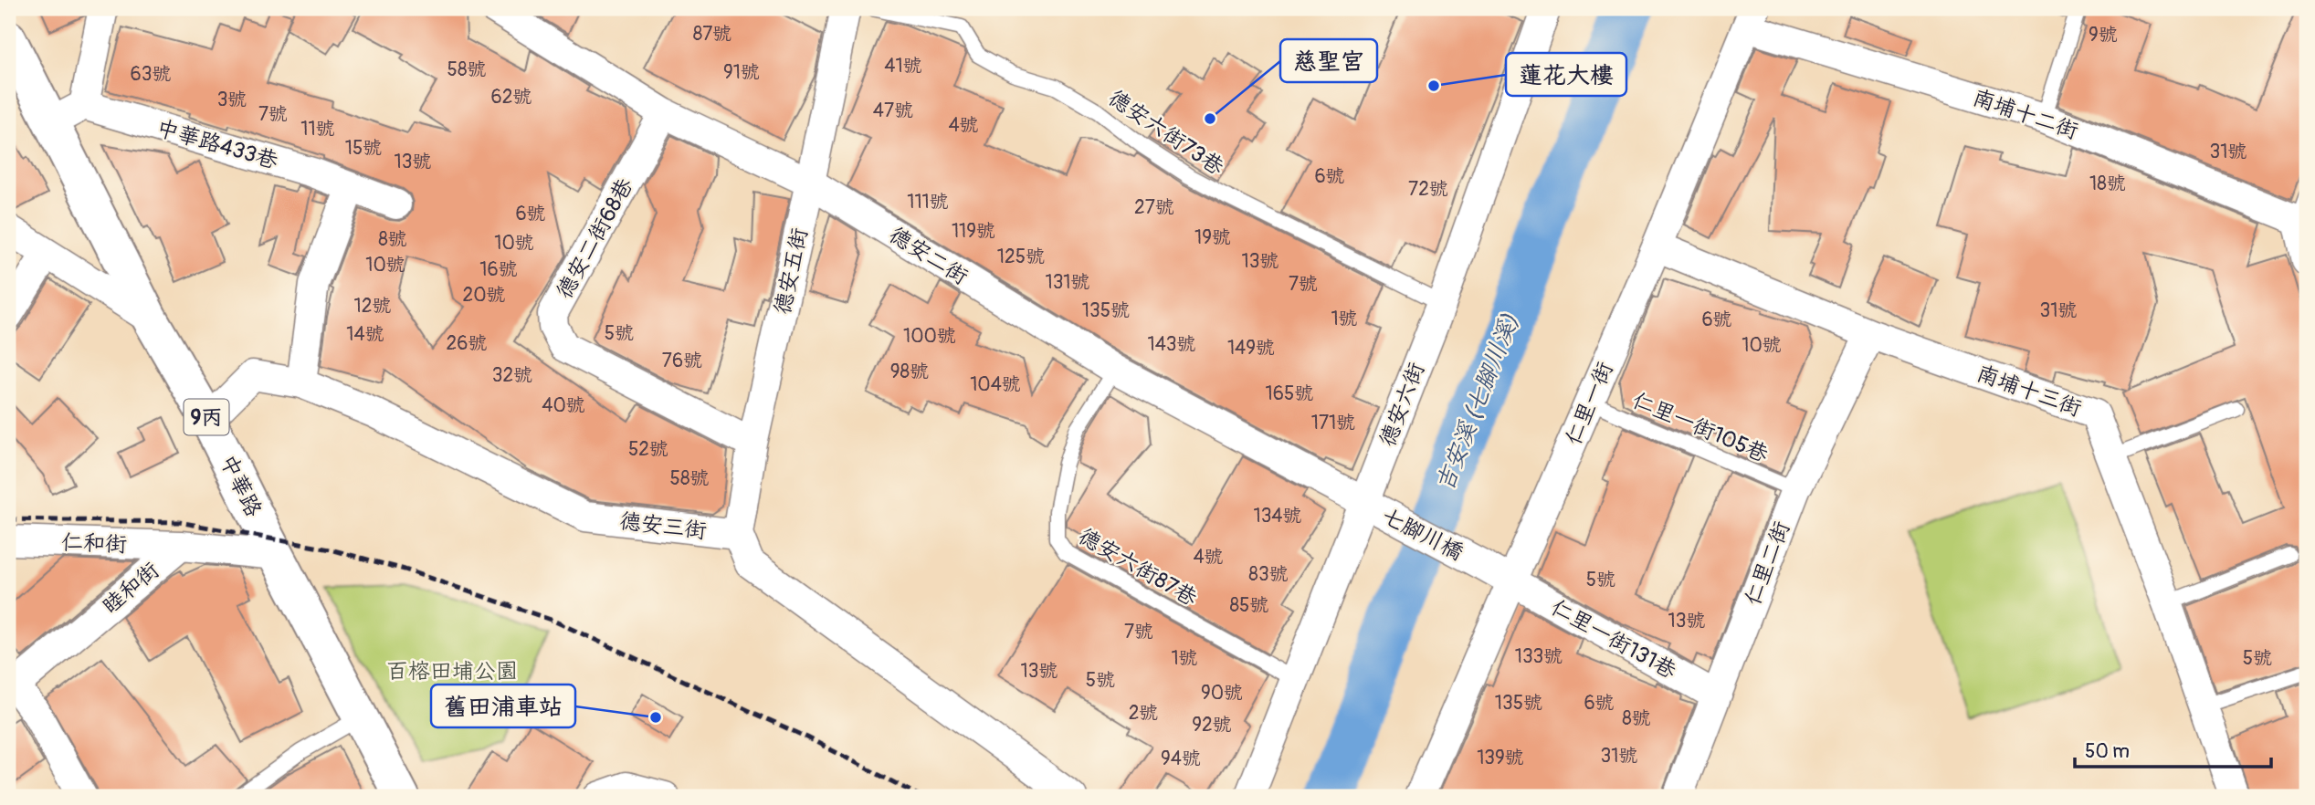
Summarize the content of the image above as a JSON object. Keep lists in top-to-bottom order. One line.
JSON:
{"streets":{"main road":["9丙","中華路"],"street":["南埔十二街","中華路433巷","德安二街68巷","德安二街","德安五街","南埔十三街","仁里一街","德安六街","德安三街","七腳川橋","仁和街","仁里二街","睦和街","仁里一街131巷"],"lane":["德安六街73巷","仁里一街105巷","德安六街87巷"]},"crossings":[["南埔十二街","仁里一街"],["德安六街73巷","德安六街"],["德安二街68巷","德安二街"],["德安二街68巷","德安五街"],["德安二街","德安五街"],["德安二街","德安六街"],["德安二街","七腳川橋"],["德安二街","德安六街87巷"],["德安五街","德安三街"],["南埔十三街","仁里一街"],["南埔十三街","仁里二街"],["仁里一街","仁里一街105巷"],["仁里一街","七腳川橋"],["仁里一街","仁里一街131巷"],["德安六街","七腳川橋"],["德安六街","德安六街87巷"],["仁里一街105巷","仁里二街"],["中華路","德安三街"],["中華路","睦和街"],["七腳川橋","仁里一街131巷"],["仁和街","睦和街"],["仁里二街","仁里一街131巷"]],"water":["吉安溪 (七腳川溪)"],"parks":["百榕田埔公園"],"places":["蓮花大樓","慈聖宮","舊田浦車站"],"house_numbers":["87號","9號","41號","58號","91號","63號","62號","3號","47號","7號","4號","11號","15號","31號","13號","6號","18號","72號","111號","27號","6號","119號","19號","8號","10號","125號","13號","10號","16號","131號","7號","20號","12號","135號","31號","1號","6號","5號","14號","100號","26號","143號","10號","149號","76號","98號","32號","104號","165號","40號","171號","52號","58號","134號","4號","83號","5號","85號","13號","7號","133號","1號","5號","13號","5號","90號","135號","6號","2號","8號","92號","31號","139號","94號"],"scale_bar":"50 m"}
